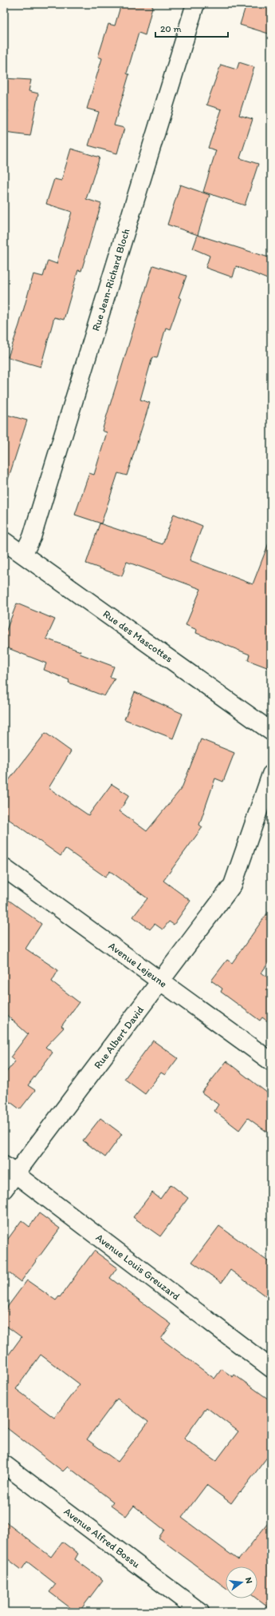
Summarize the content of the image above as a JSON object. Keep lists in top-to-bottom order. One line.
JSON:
{"streets":{"street":["Rue Jean-Richard Bloch","Rue des Mascottes","Avenue Lejeune","Rue Albert David","Avenue Louis Greuzard","Avenue Alfred Bossu"]},"crossings":[["Rue Jean-Richard Bloch","Rue des Mascottes"],["Avenue Lejeune","Rue Albert David"],["Rue Albert David","Avenue Louis Greuzard"]],"scale_bar":"20 m","north":"right"}
